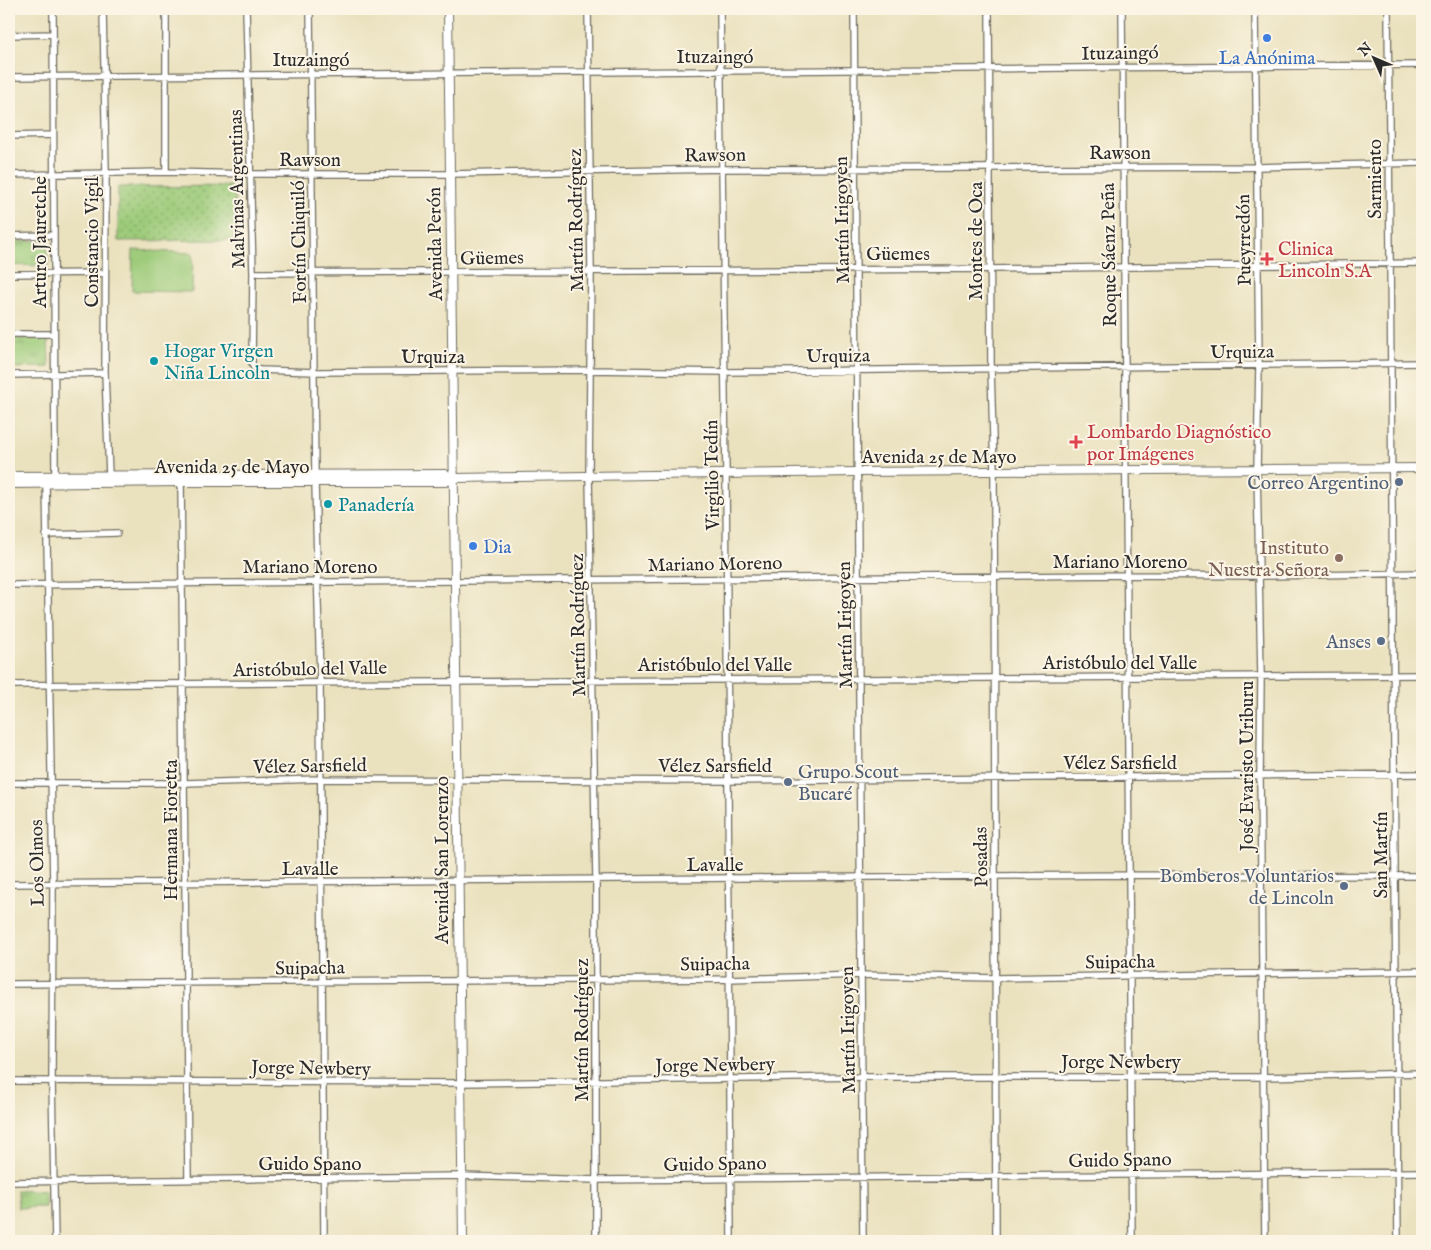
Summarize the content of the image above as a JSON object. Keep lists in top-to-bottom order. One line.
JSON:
{"streets":{"main road":["Avenida Perón","Avenida 25 de Mayo","Avenida San Lorenzo"],"street":["Ituzaingó","Rawson","Sarmiento","Malvinas Argentinas","Martín Rodríguez","Martín Irigoyen","Pueyrredón","Montes de Oca","Arturo Jauretche","Constancio Vigil","Fortín Chiquiló","Güemes","Roque Sáenz Peña","Urquiza","Virgilio Tedín","Mariano Moreno","Aristóbulo del Valle","Vélez Sarsfield","José Evaristo Uriburu","Hermana Fioretta","San Martín","Posadas","Los Olmos","Lavalle","Suipacha","Jorge Newbery","Guido Spano"]},"crossings":[["Ituzaingó","Sarmiento"],["Ituzaingó","Malvinas Argentinas"],["Ituzaingó","Martín Rodríguez"],["Ituzaingó","Martín Irigoyen"],["Ituzaingó","Pueyrredón"],["Ituzaingó","Montes de Oca"],["Ituzaingó","Arturo Jauretche"],["Ituzaingó","Constancio Vigil"],["Ituzaingó","Fortín Chiquiló"],["Ituzaingó","Avenida Perón"],["Ituzaingó","Roque Sáenz Peña"],["Ituzaingó","Virgilio Tedín"],["Rawson","Sarmiento"],["Rawson","Malvinas Argentinas"],["Rawson","Martín Rodríguez"],["Rawson","Martín Irigoyen"],["Rawson","Pueyrredón"],["Rawson","Montes de Oca"],["Rawson","Arturo Jauretche"],["Rawson","Constancio Vigil"],["Rawson","Fortín Chiquiló"],["Rawson","Avenida Perón"],["Rawson","Roque Sáenz Peña"],["Rawson","Virgilio Tedín"],["Sarmiento","Güemes"],["Sarmiento","Urquiza"],["Sarmiento","Avenida 25 de Mayo"],["Sarmiento","San Martín"],["Malvinas Argentinas","Güemes"],["Malvinas Argentinas","Urquiza"],["Martín Rodríguez","Güemes"],["Martín Rodríguez","Urquiza"],["Martín Rodríguez","Avenida 25 de Mayo"],["Martín Rodríguez","Mariano Moreno"],["Martín Rodríguez","Aristóbulo del Valle"],["Martín Rodríguez","Vélez Sarsfield"],["Martín Rodríguez","Lavalle"],["Martín Rodríguez","Suipacha"],["Martín Rodríguez","Jorge Newbery"],["Martín Rodríguez","Guido Spano"],["Martín Irigoyen","Güemes"],["Martín Irigoyen","Urquiza"],["Martín Irigoyen","Avenida 25 de Mayo"],["Martín Irigoyen","Mariano Moreno"],["Martín Irigoyen","Aristóbulo del Valle"],["Martín Irigoyen","Vélez Sarsfield"],["Martín Irigoyen","Lavalle"],["Martín Irigoyen","Suipacha"],["Martín Irigoyen","Jorge Newbery"],["Martín Irigoyen","Guido Spano"],["Pueyrredón","Güemes"],["Pueyrredón","Urquiza"],["Pueyrredón","Avenida 25 de Mayo"],["Pueyrredón","José Evaristo Uriburu"],["Montes de Oca","Güemes"],["Montes de Oca","Urquiza"],["Montes de Oca","Avenida 25 de Mayo"],["Montes de Oca","Posadas"],["Arturo Jauretche","Avenida 25 de Mayo"],["Constancio Vigil","Avenida 25 de Mayo"],["Fortín Chiquiló","Güemes"],["Fortín Chiquiló","Urquiza"],["Fortín Chiquiló","Avenida 25 de Mayo"],["Fortín Chiquiló","Mariano Moreno"],["Fortín Chiquiló","Aristóbulo del Valle"],["Fortín Chiquiló","Vélez Sarsfield"],["Fortín Chiquiló","Lavalle"],["Fortín Chiquiló","Suipacha"],["Fortín Chiquiló","Jorge Newbery"],["Fortín Chiquiló","Guido Spano"],["Avenida Perón","Güemes"],["Avenida Perón","Urquiza"],["Avenida Perón","Avenida 25 de Mayo"],["Avenida Perón","Avenida San Lorenzo"],["Güemes","Roque Sáenz Peña"],["Güemes","Virgilio Tedín"],["Roque Sáenz Peña","Urquiza"],["Roque Sáenz Peña","Avenida 25 de Mayo"],["Roque Sáenz Peña","Mariano Moreno"],["Roque Sáenz Peña","Aristóbulo del Valle"],["Roque Sáenz Peña","Vélez Sarsfield"],["Roque Sáenz Peña","Lavalle"],["Roque Sáenz Peña","Suipacha"],["Roque Sáenz Peña","Jorge Newbery"],["Roque Sáenz Peña","Guido Spano"],["Urquiza","Virgilio Tedín"],["Avenida 25 de Mayo","Virgilio Tedín"],["Avenida 25 de Mayo","José Evaristo Uriburu"],["Avenida 25 de Mayo","Hermana Fioretta"],["Avenida 25 de Mayo","San Martín"],["Avenida 25 de Mayo","Posadas"],["Avenida 25 de Mayo","Avenida San Lorenzo"],["Avenida 25 de Mayo","Los Olmos"],["Virgilio Tedín","Mariano Moreno"],["Virgilio Tedín","Aristóbulo del Valle"],["Virgilio Tedín","Vélez Sarsfield"],["Virgilio Tedín","Lavalle"],["Virgilio Tedín","Suipacha"],["Virgilio Tedín","Jorge Newbery"],["Virgilio Tedín","Guido Spano"],["Mariano Moreno","José Evaristo Uriburu"],["Mariano Moreno","Hermana Fioretta"],["Mariano Moreno","San Martín"],["Mariano Moreno","Posadas"],["Mariano Moreno","Avenida San Lorenzo"],["Mariano Moreno","Los Olmos"],["Aristóbulo del Valle","José Evaristo Uriburu"],["Aristóbulo del Valle","Hermana Fioretta"],["Aristóbulo del Valle","San Martín"],["Aristóbulo del Valle","Posadas"],["Aristóbulo del Valle","Avenida San Lorenzo"],["Aristóbulo del Valle","Los Olmos"],["Vélez Sarsfield","José Evaristo Uriburu"],["Vélez Sarsfield","Hermana Fioretta"],["Vélez Sarsfield","San Martín"],["Vélez Sarsfield","Posadas"],["Vélez Sarsfield","Avenida San Lorenzo"],["Vélez Sarsfield","Los Olmos"],["José Evaristo Uriburu","Lavalle"],["José Evaristo Uriburu","Suipacha"],["José Evaristo Uriburu","Jorge Newbery"],["José Evaristo Uriburu","Guido Spano"],["Hermana Fioretta","Lavalle"],["Hermana Fioretta","Suipacha"],["Hermana Fioretta","Jorge Newbery"],["Hermana Fioretta","Guido Spano"],["San Martín","Lavalle"],["San Martín","Suipacha"],["San Martín","Jorge Newbery"],["San Martín","Guido Spano"],["Posadas","Lavalle"],["Posadas","Suipacha"],["Posadas","Jorge Newbery"],["Posadas","Guido Spano"],["Avenida San Lorenzo","Lavalle"],["Avenida San Lorenzo","Suipacha"],["Avenida San Lorenzo","Jorge Newbery"],["Avenida San Lorenzo","Guido Spano"],["Los Olmos","Lavalle"],["Los Olmos","Suipacha"],["Los Olmos","Jorge Newbery"],["Los Olmos","Guido Spano"]],"places":{"other":["La Anónima","Hogar Virgen Niña Lincoln","Correo Argentino","Panadería","Dia","Instituto Nuestra Señora","Anses","Grupo Scout Bucaré","Bomberos Voluntarios de Lincoln"],"health":["Clinica Lincoln S.A","Lombardo Diagnóstico por Imágenes"]},"north":"top left"}
